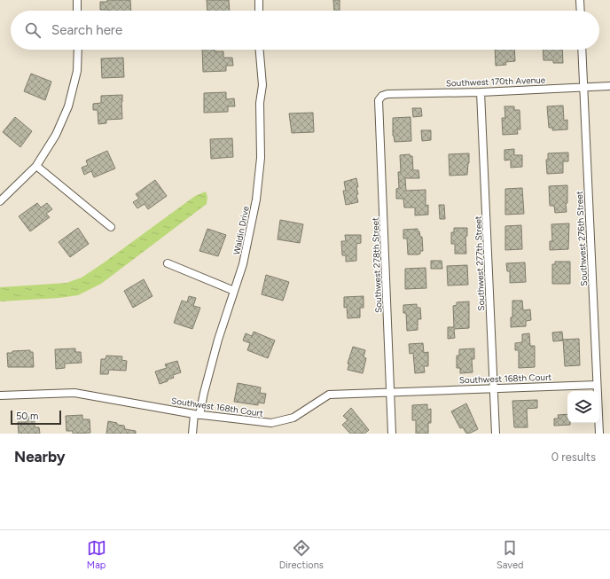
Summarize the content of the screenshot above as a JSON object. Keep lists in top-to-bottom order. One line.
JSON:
{"streets":{"street":["Southwest 170th Avenue","Waldin Drive","Southwest 276th Street","Southwest 277th Street","Southwest 278th Street","Southwest 168th Court"]},"crossings":[["Southwest 170th Avenue","Southwest 276th Street"],["Southwest 170th Avenue","Southwest 277th Street"],["Southwest 170th Avenue","Southwest 278th Street"],["Waldin Drive","Southwest 168th Court"],["Southwest 276th Street","Southwest 168th Court"],["Southwest 277th Street","Southwest 168th Court"],["Southwest 278th Street","Southwest 168th Court"]],"scale_bar":"50 m","page":{"search":"Search here","scale":"50 m","heading":["Nearby","0 results"],"nav":["Map","Directions","Saved"]}}
